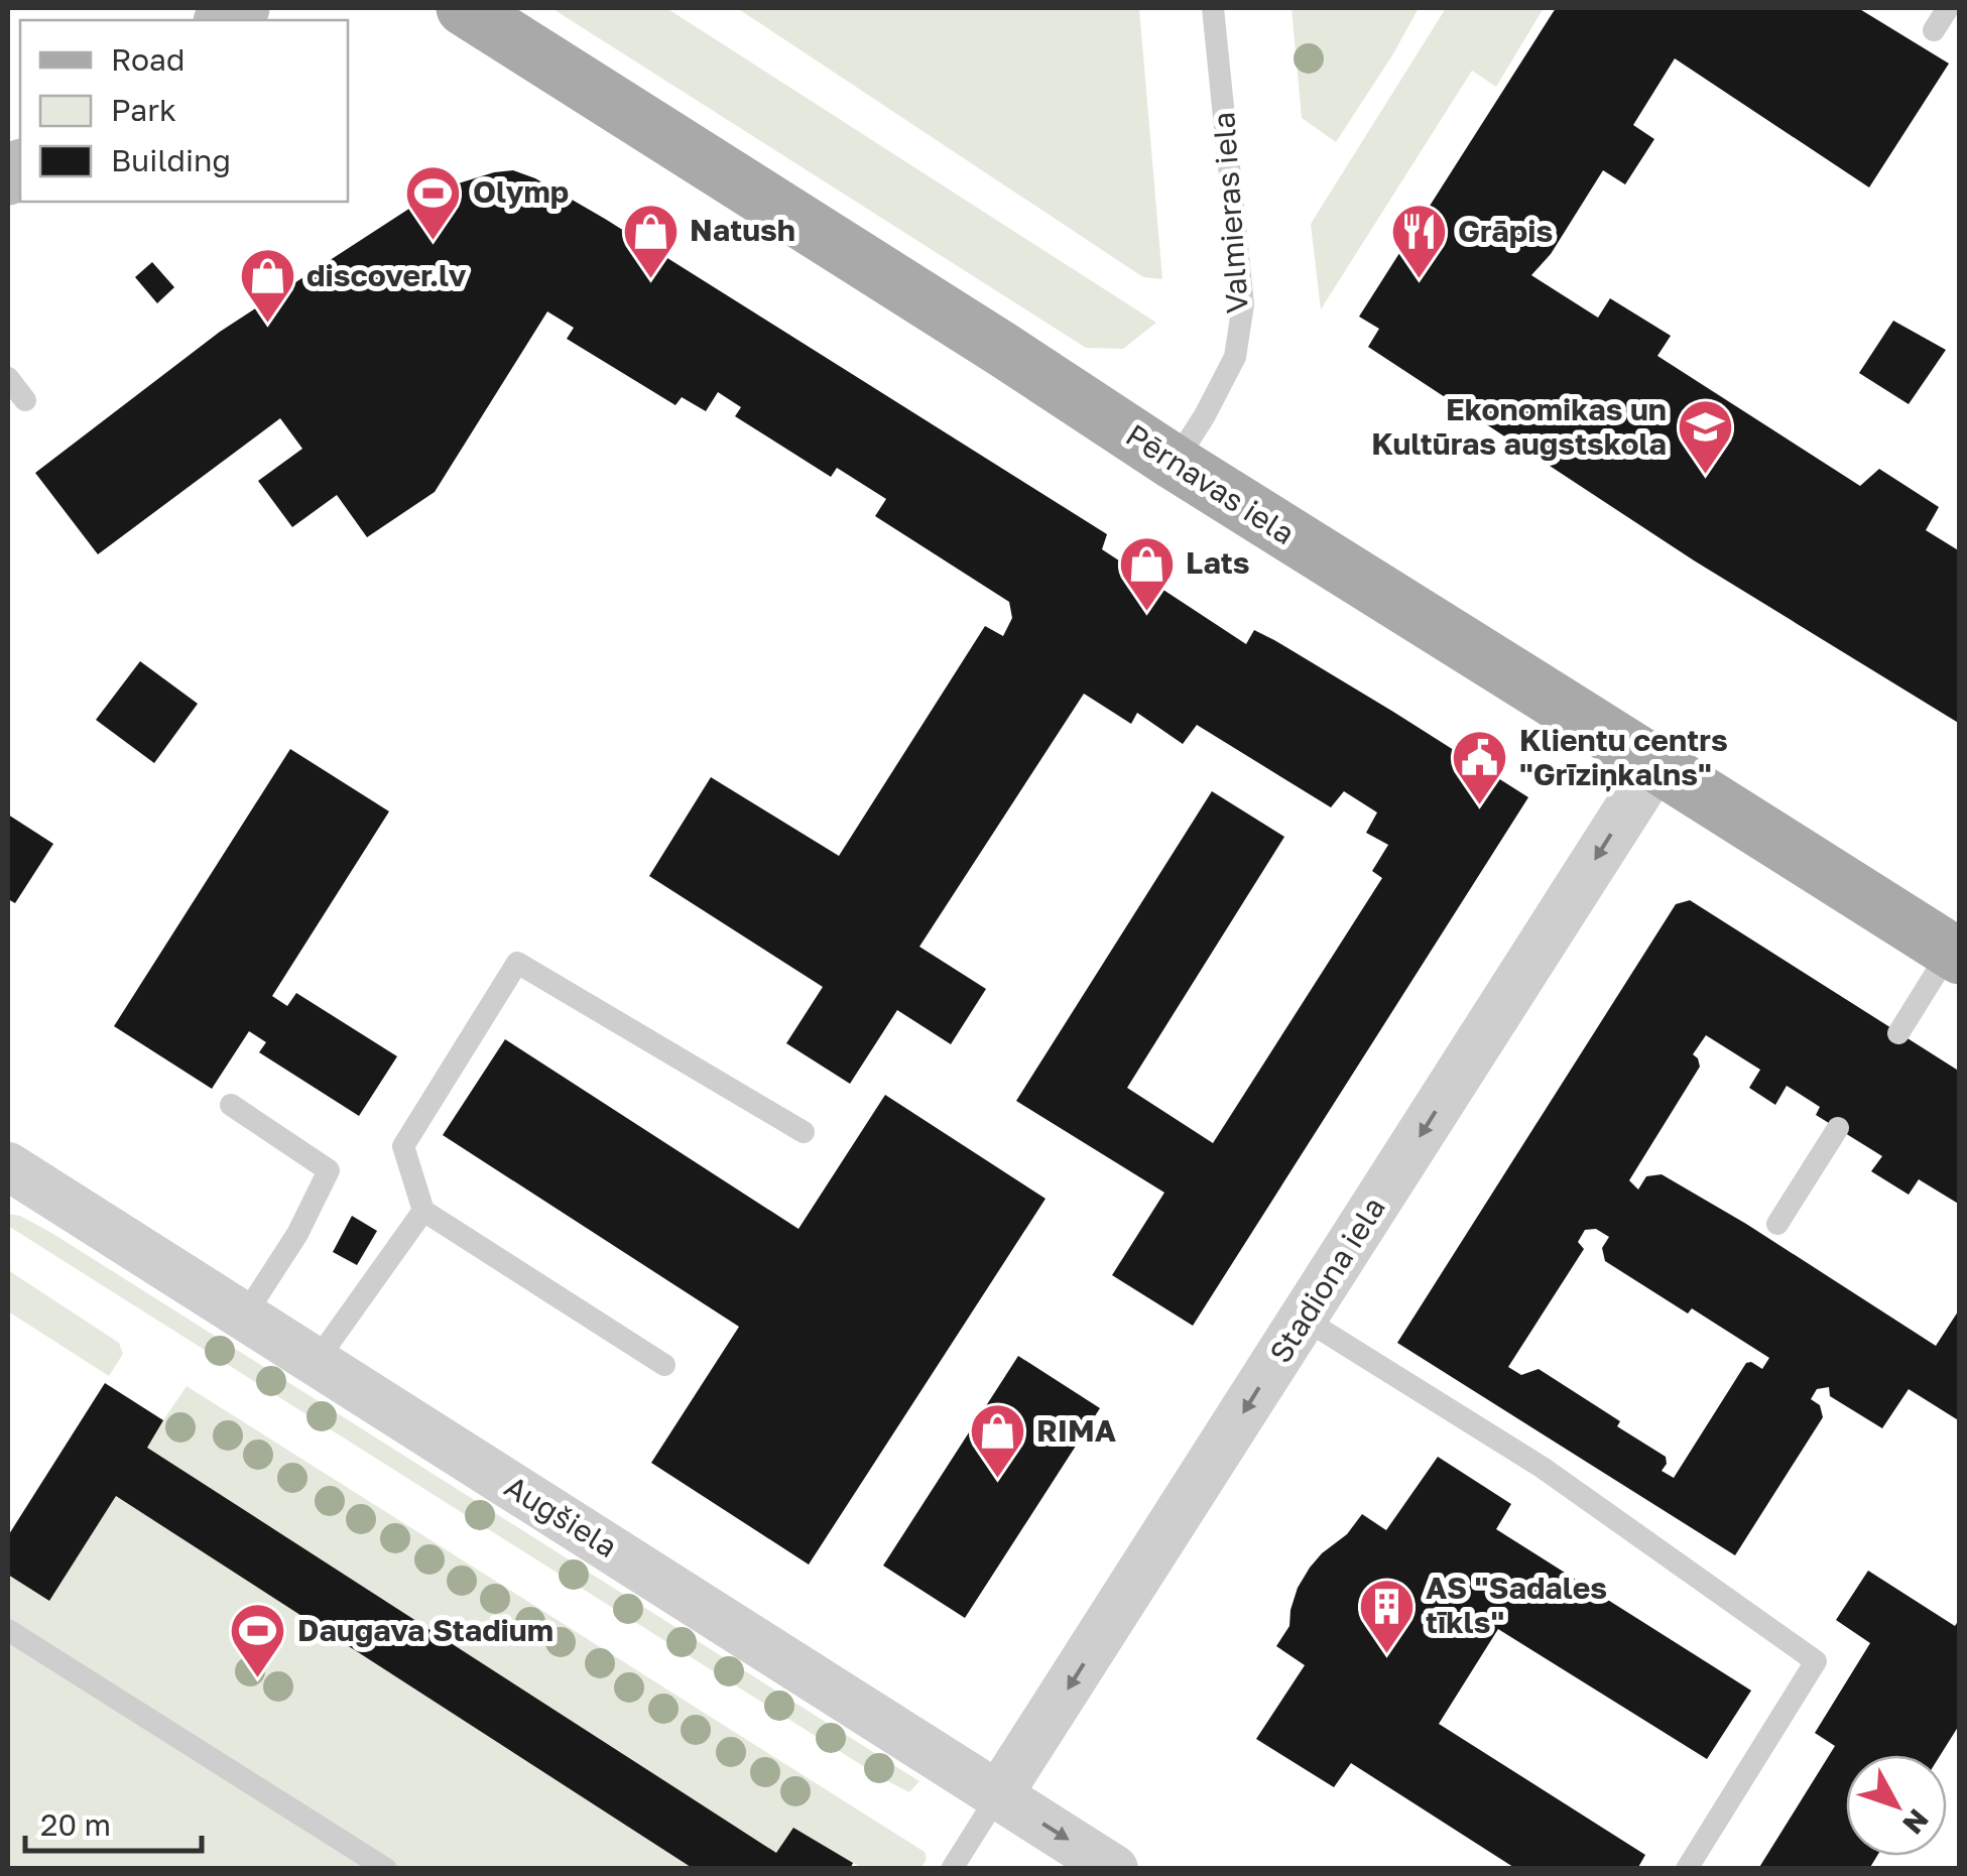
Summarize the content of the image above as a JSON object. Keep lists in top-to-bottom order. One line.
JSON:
{"streets":{"main road":["Pērnavas iela"],"street":["Stadiona iela","Augšiela"],"lane":["Valmieras iela"]},"crossings":[["Valmieras iela","Pērnavas iela"],["Pērnavas iela","Stadiona iela"],["Stadiona iela","Augšiela"]],"one_way":["Stadiona iela"],"places":{"sports":["Olymp","Daugava Stadium"],"shop":["Natush","discover.lv","Lats","RIMA"],"restaurant":["Grāpis"],"school or university":["Ekonomikas un Kultūras augstskola"],"public building":["Klientu centrs \"Grīziņkalns\""],"building":["AS \"Sadales tīkls\""]},"legend":["Road","Park","Building"],"scale_bar":"20 m","north":"bottom right"}
